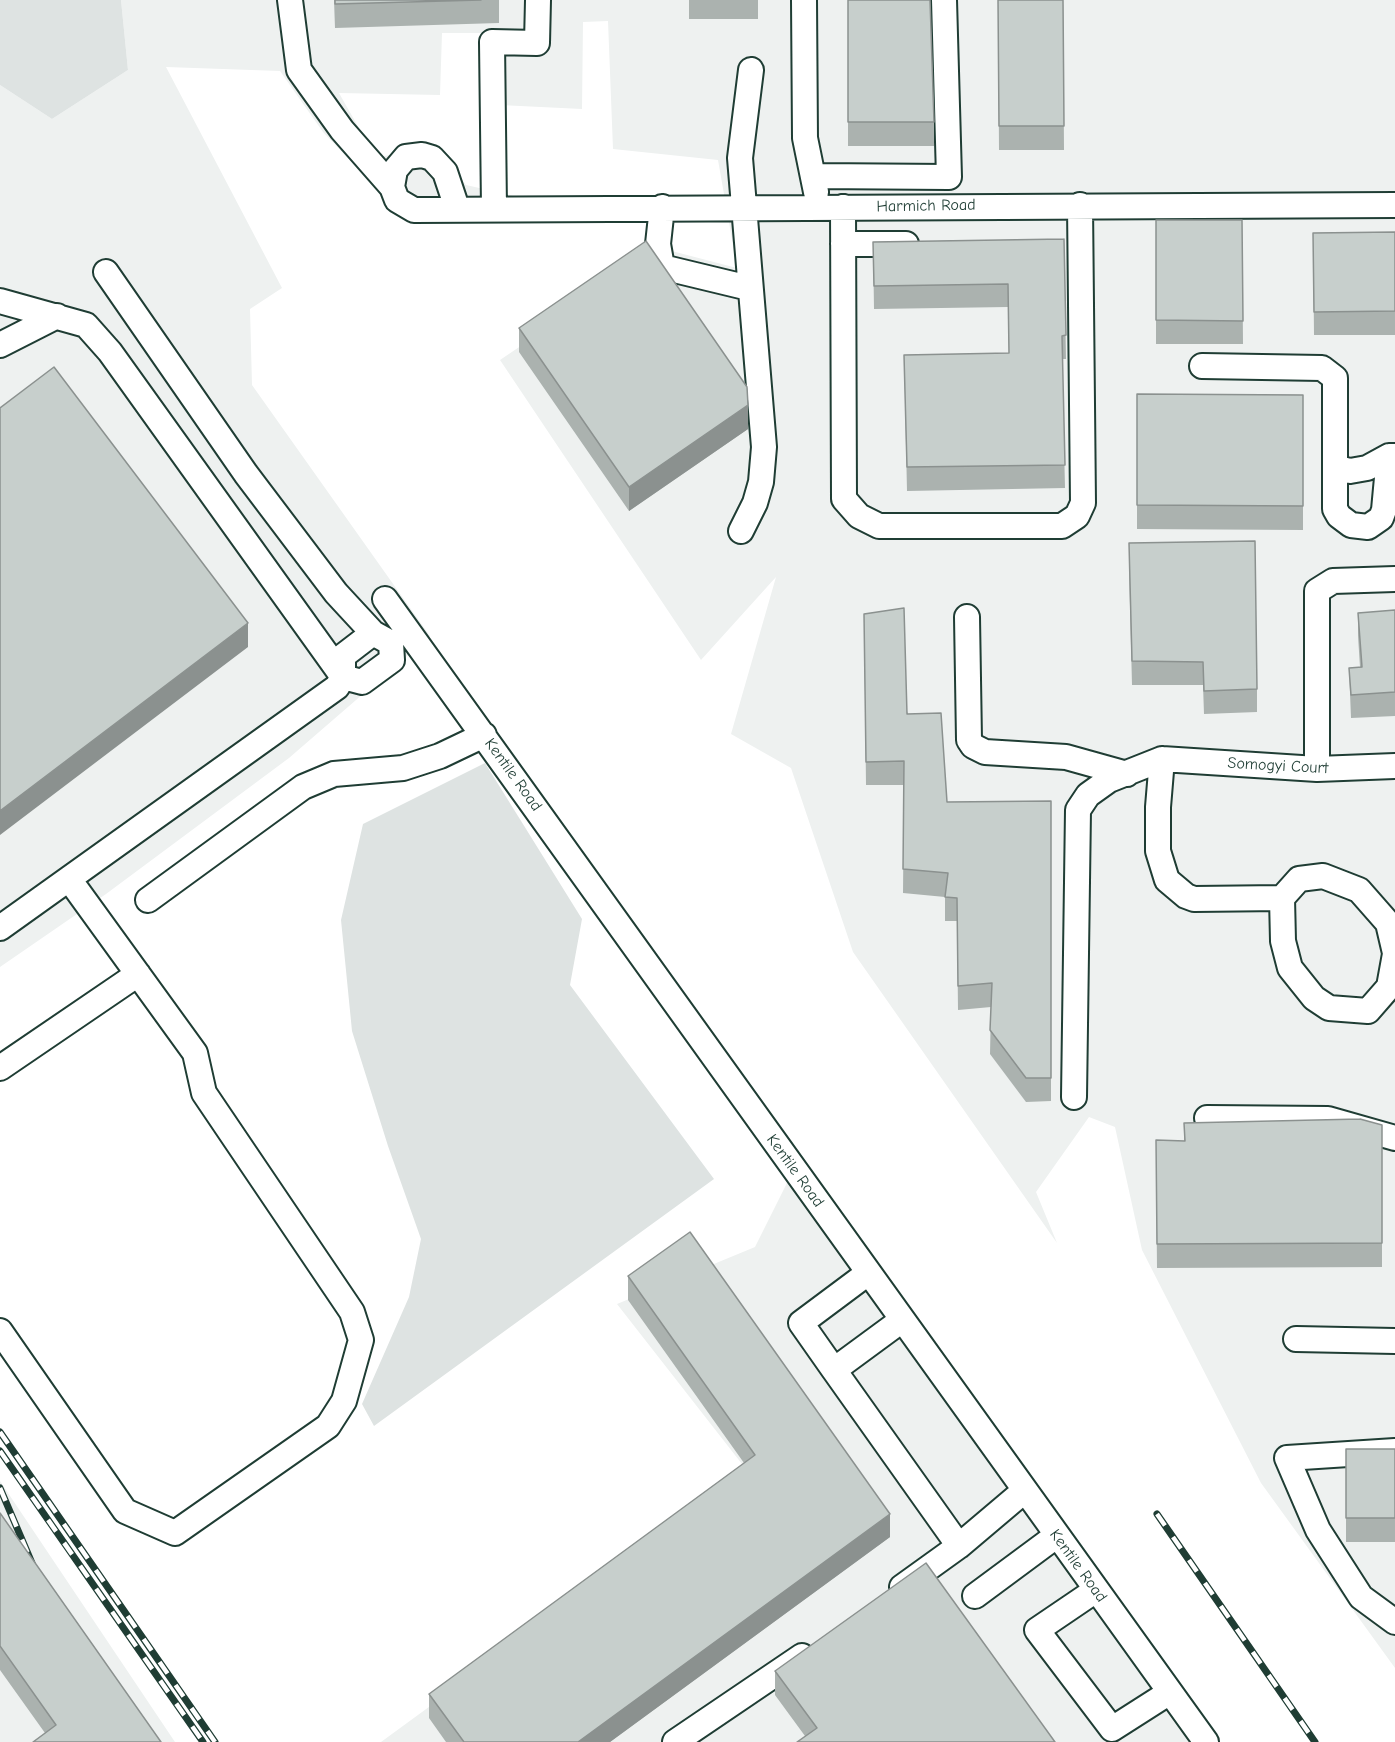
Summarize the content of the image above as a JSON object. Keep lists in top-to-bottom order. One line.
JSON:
{"streets":{"street":["Harmich Road","Somogyi Court","Kentile Road"]}}
